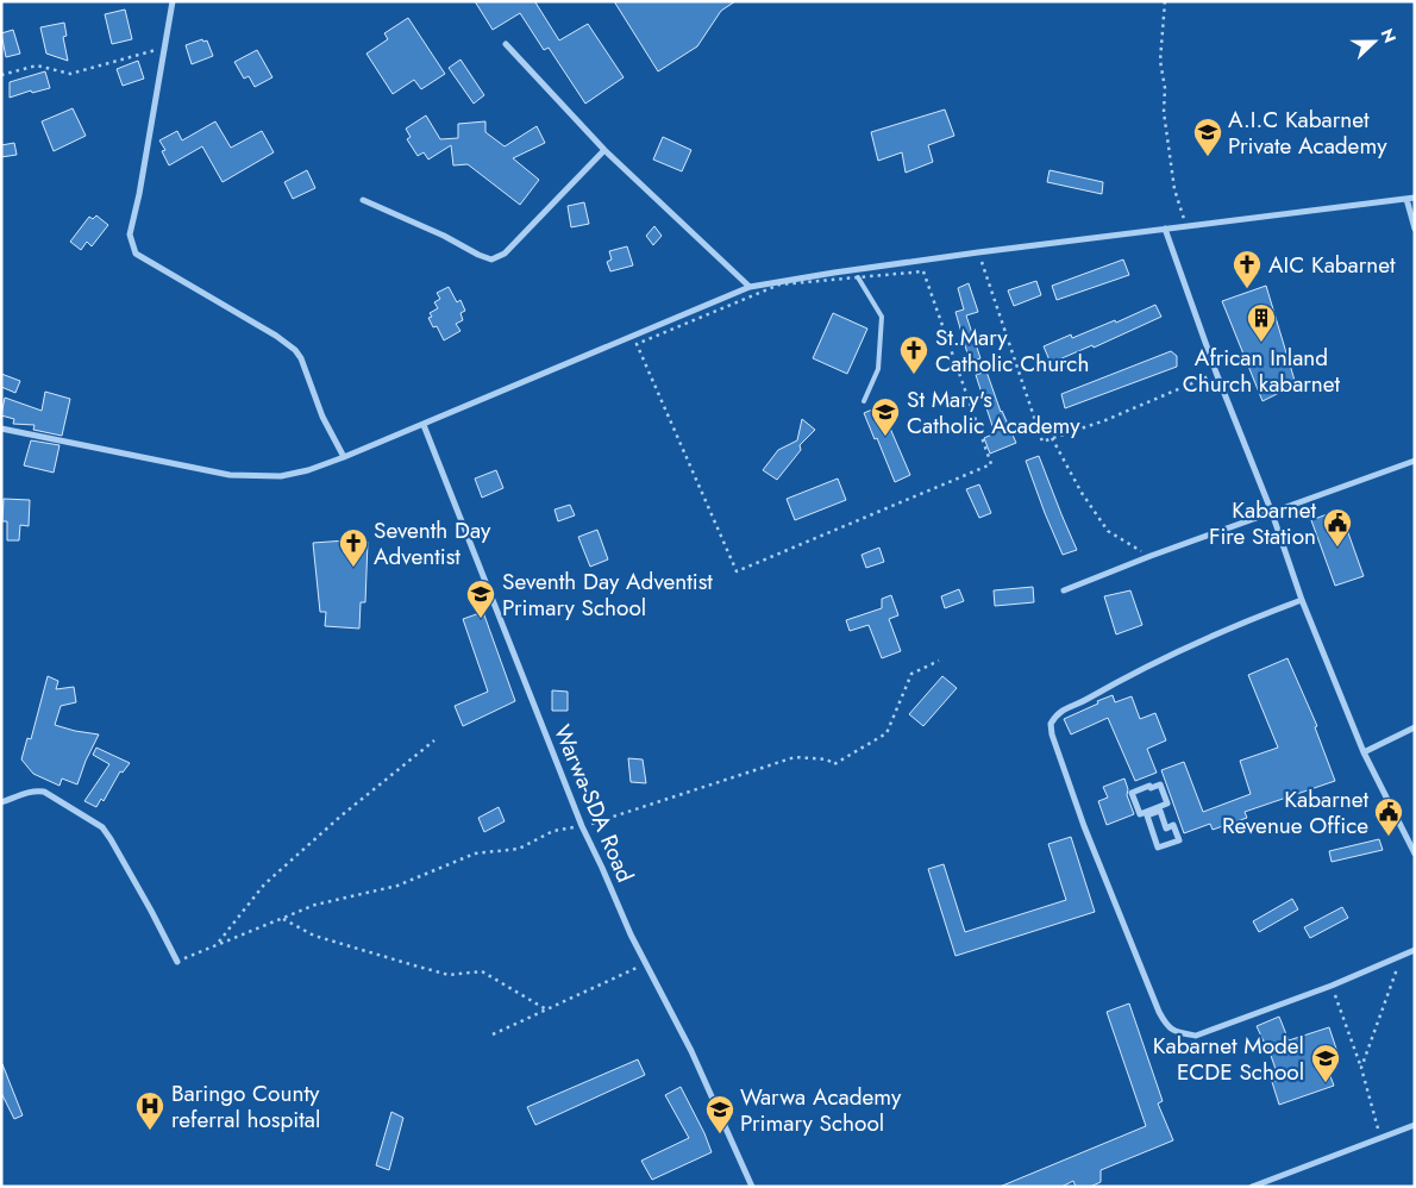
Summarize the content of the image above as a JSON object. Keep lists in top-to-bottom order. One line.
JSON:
{"streets":{"street":["Warwa-SDA Road"]},"places":{"school or university":["A.I.C Kabarnet Private Academy","St Mary's Catholic Academy","Seventh Day Adventist Primary School","Kabarnet Model ECDE School","Warwa Academy Primary School"],"church":["AIC Kabarnet","St.Mary Catholic Church","Seventh Day Adventist"],"building":["African Inland Church kabarnet"],"public building":["Kabarnet Fire Station","Kabarnet Revenue Office"],"hospital":["Baringo County referral hospital"]},"north":"right"}
